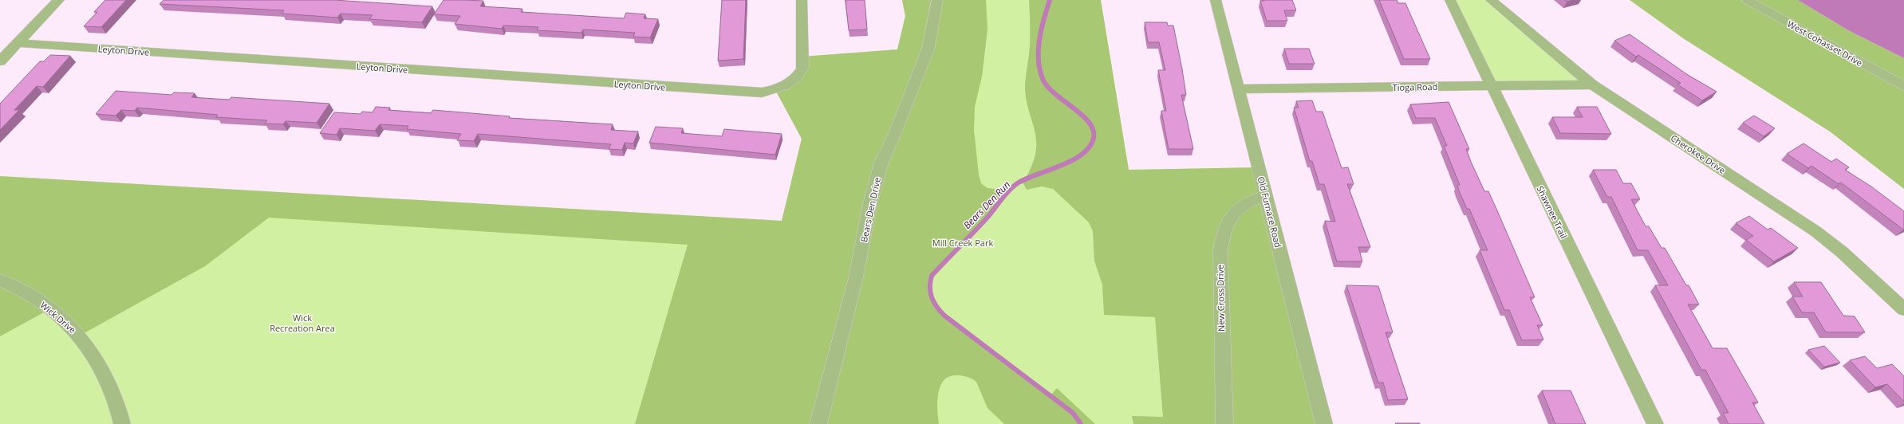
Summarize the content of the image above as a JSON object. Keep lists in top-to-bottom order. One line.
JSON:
{"streets":{"street":["West Cohasset Drive","Leyton Drive","Tioga Road","Cherokee Drive","Bears Den Drive","Old Furnace Road","Shawnee Trail","New Cross Drive","Wick Drive"]},"crossings":[["Tioga Road","Cherokee Drive"],["Tioga Road","Old Furnace Road"],["Tioga Road","Shawnee Trail"],["Old Furnace Road","New Cross Drive"]],"water":["Bears Den Run"],"parks":["Mill Creek Park","Wick Recreation Area"]}
